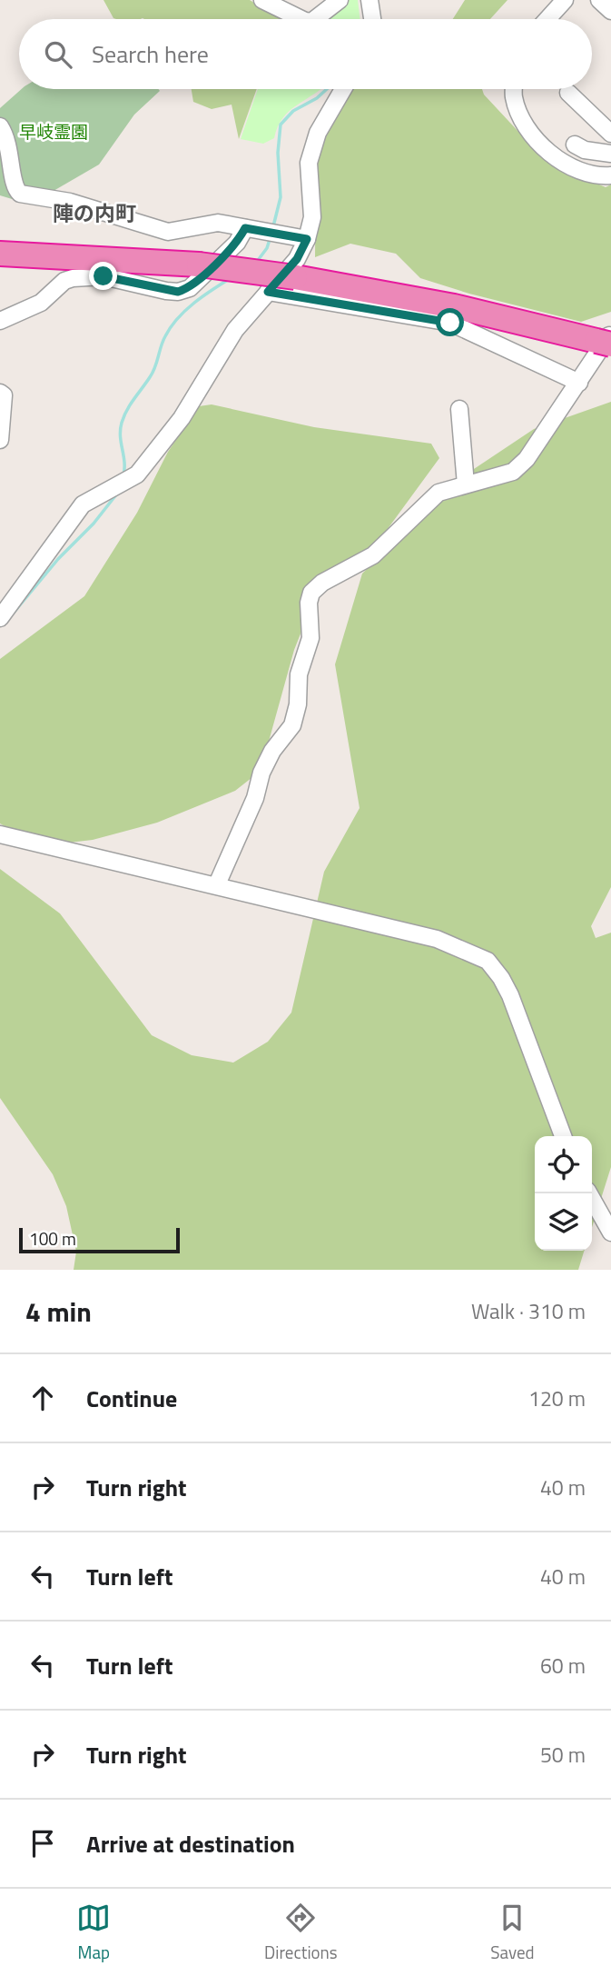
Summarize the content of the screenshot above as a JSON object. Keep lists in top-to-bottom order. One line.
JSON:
{"districts":["陣の内町"],"parks":["早岐霊園"],"scale_bar":"100 m","page":{"search":"Search here","scale":"100 m","heading":["4 min","Walk · 310 m"],"list":[["Continue","120 m"],["Turn right","40 m"],["Turn left","40 m"],["Turn left","60 m"],["Turn right","50 m"],"Arrive at destination"],"nav":["Map","Directions","Saved"]}}
